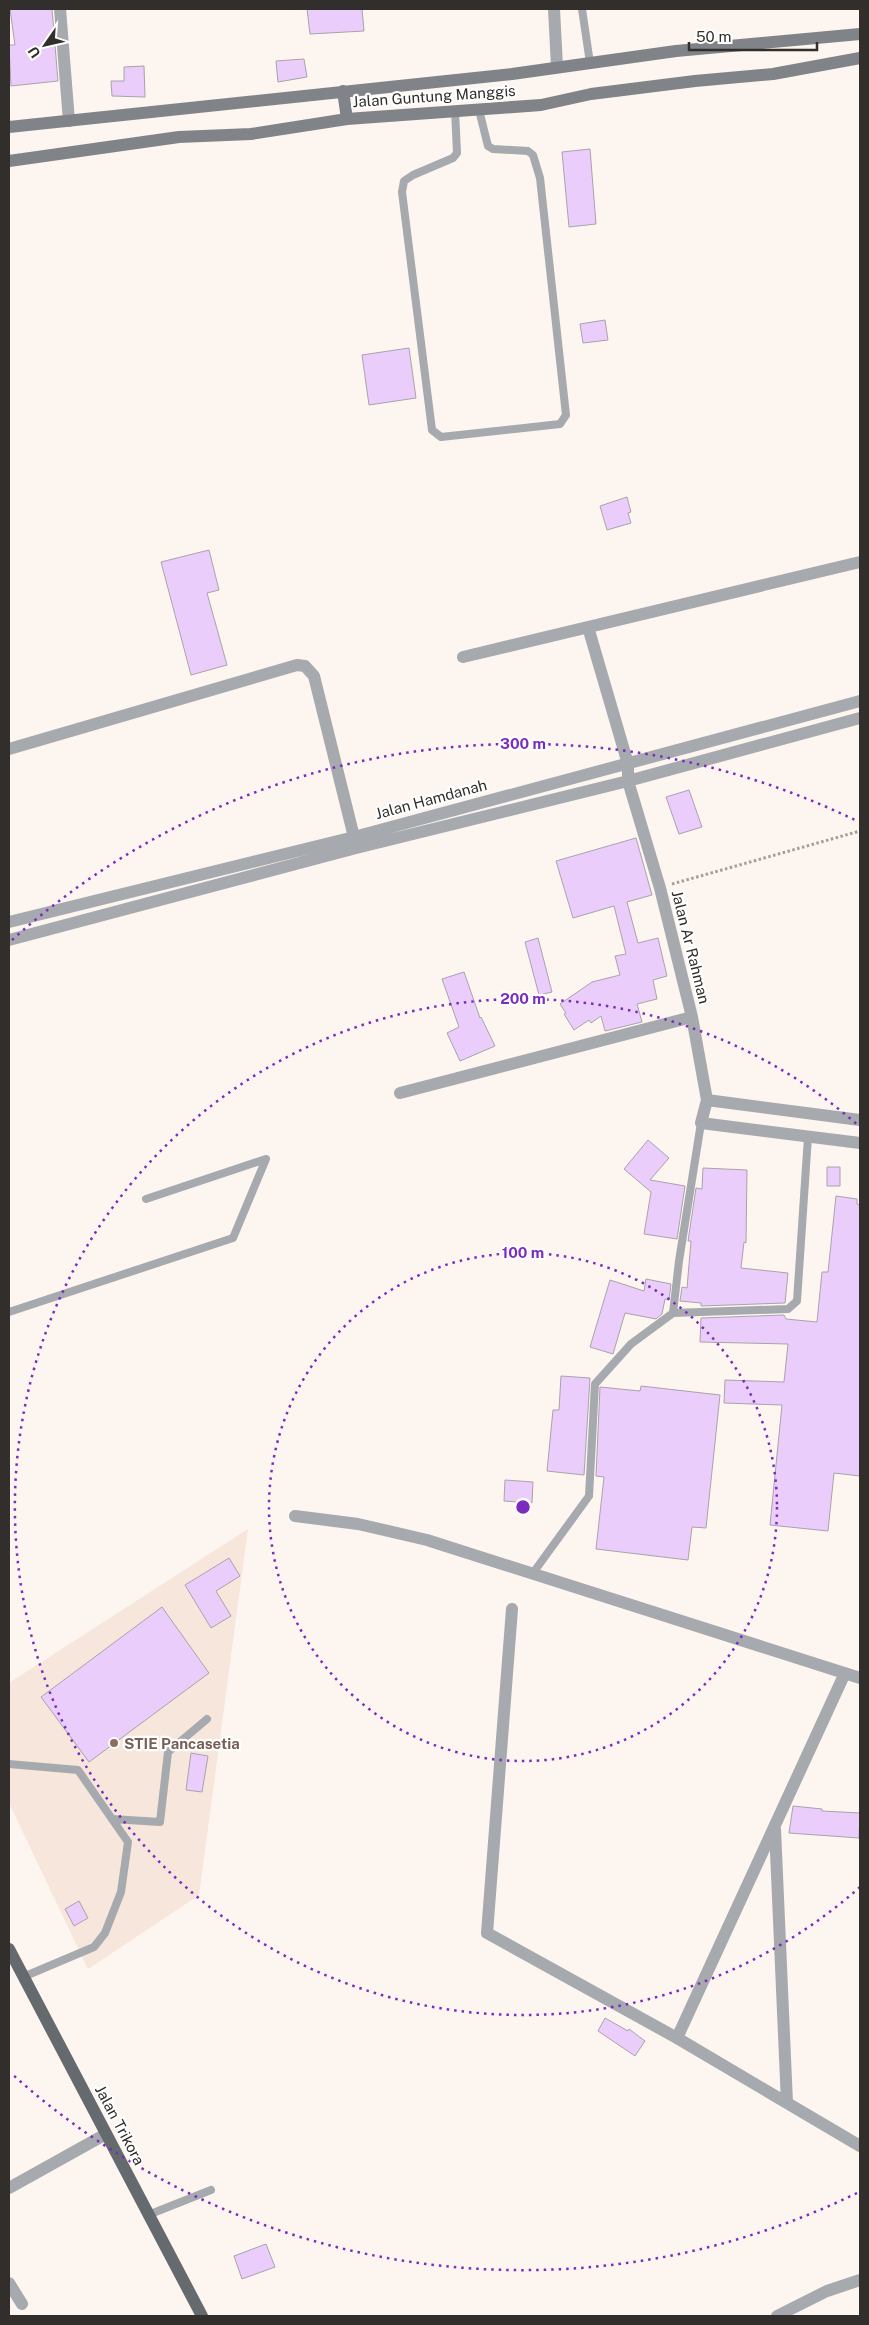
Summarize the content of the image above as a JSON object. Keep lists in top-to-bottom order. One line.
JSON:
{"streets":{"main road":["Jalan Trikora"],"street":["Jalan Guntung Manggis","Jalan Hamdanah","Jalan Ar Rahman"]},"crossings":[["Jalan Hamdanah","Jalan Ar Rahman"]],"places":["STIE Pancasetia"],"scale_bar":"50 m","north":"bottom left","rings":["300 m","200 m","100 m"]}
